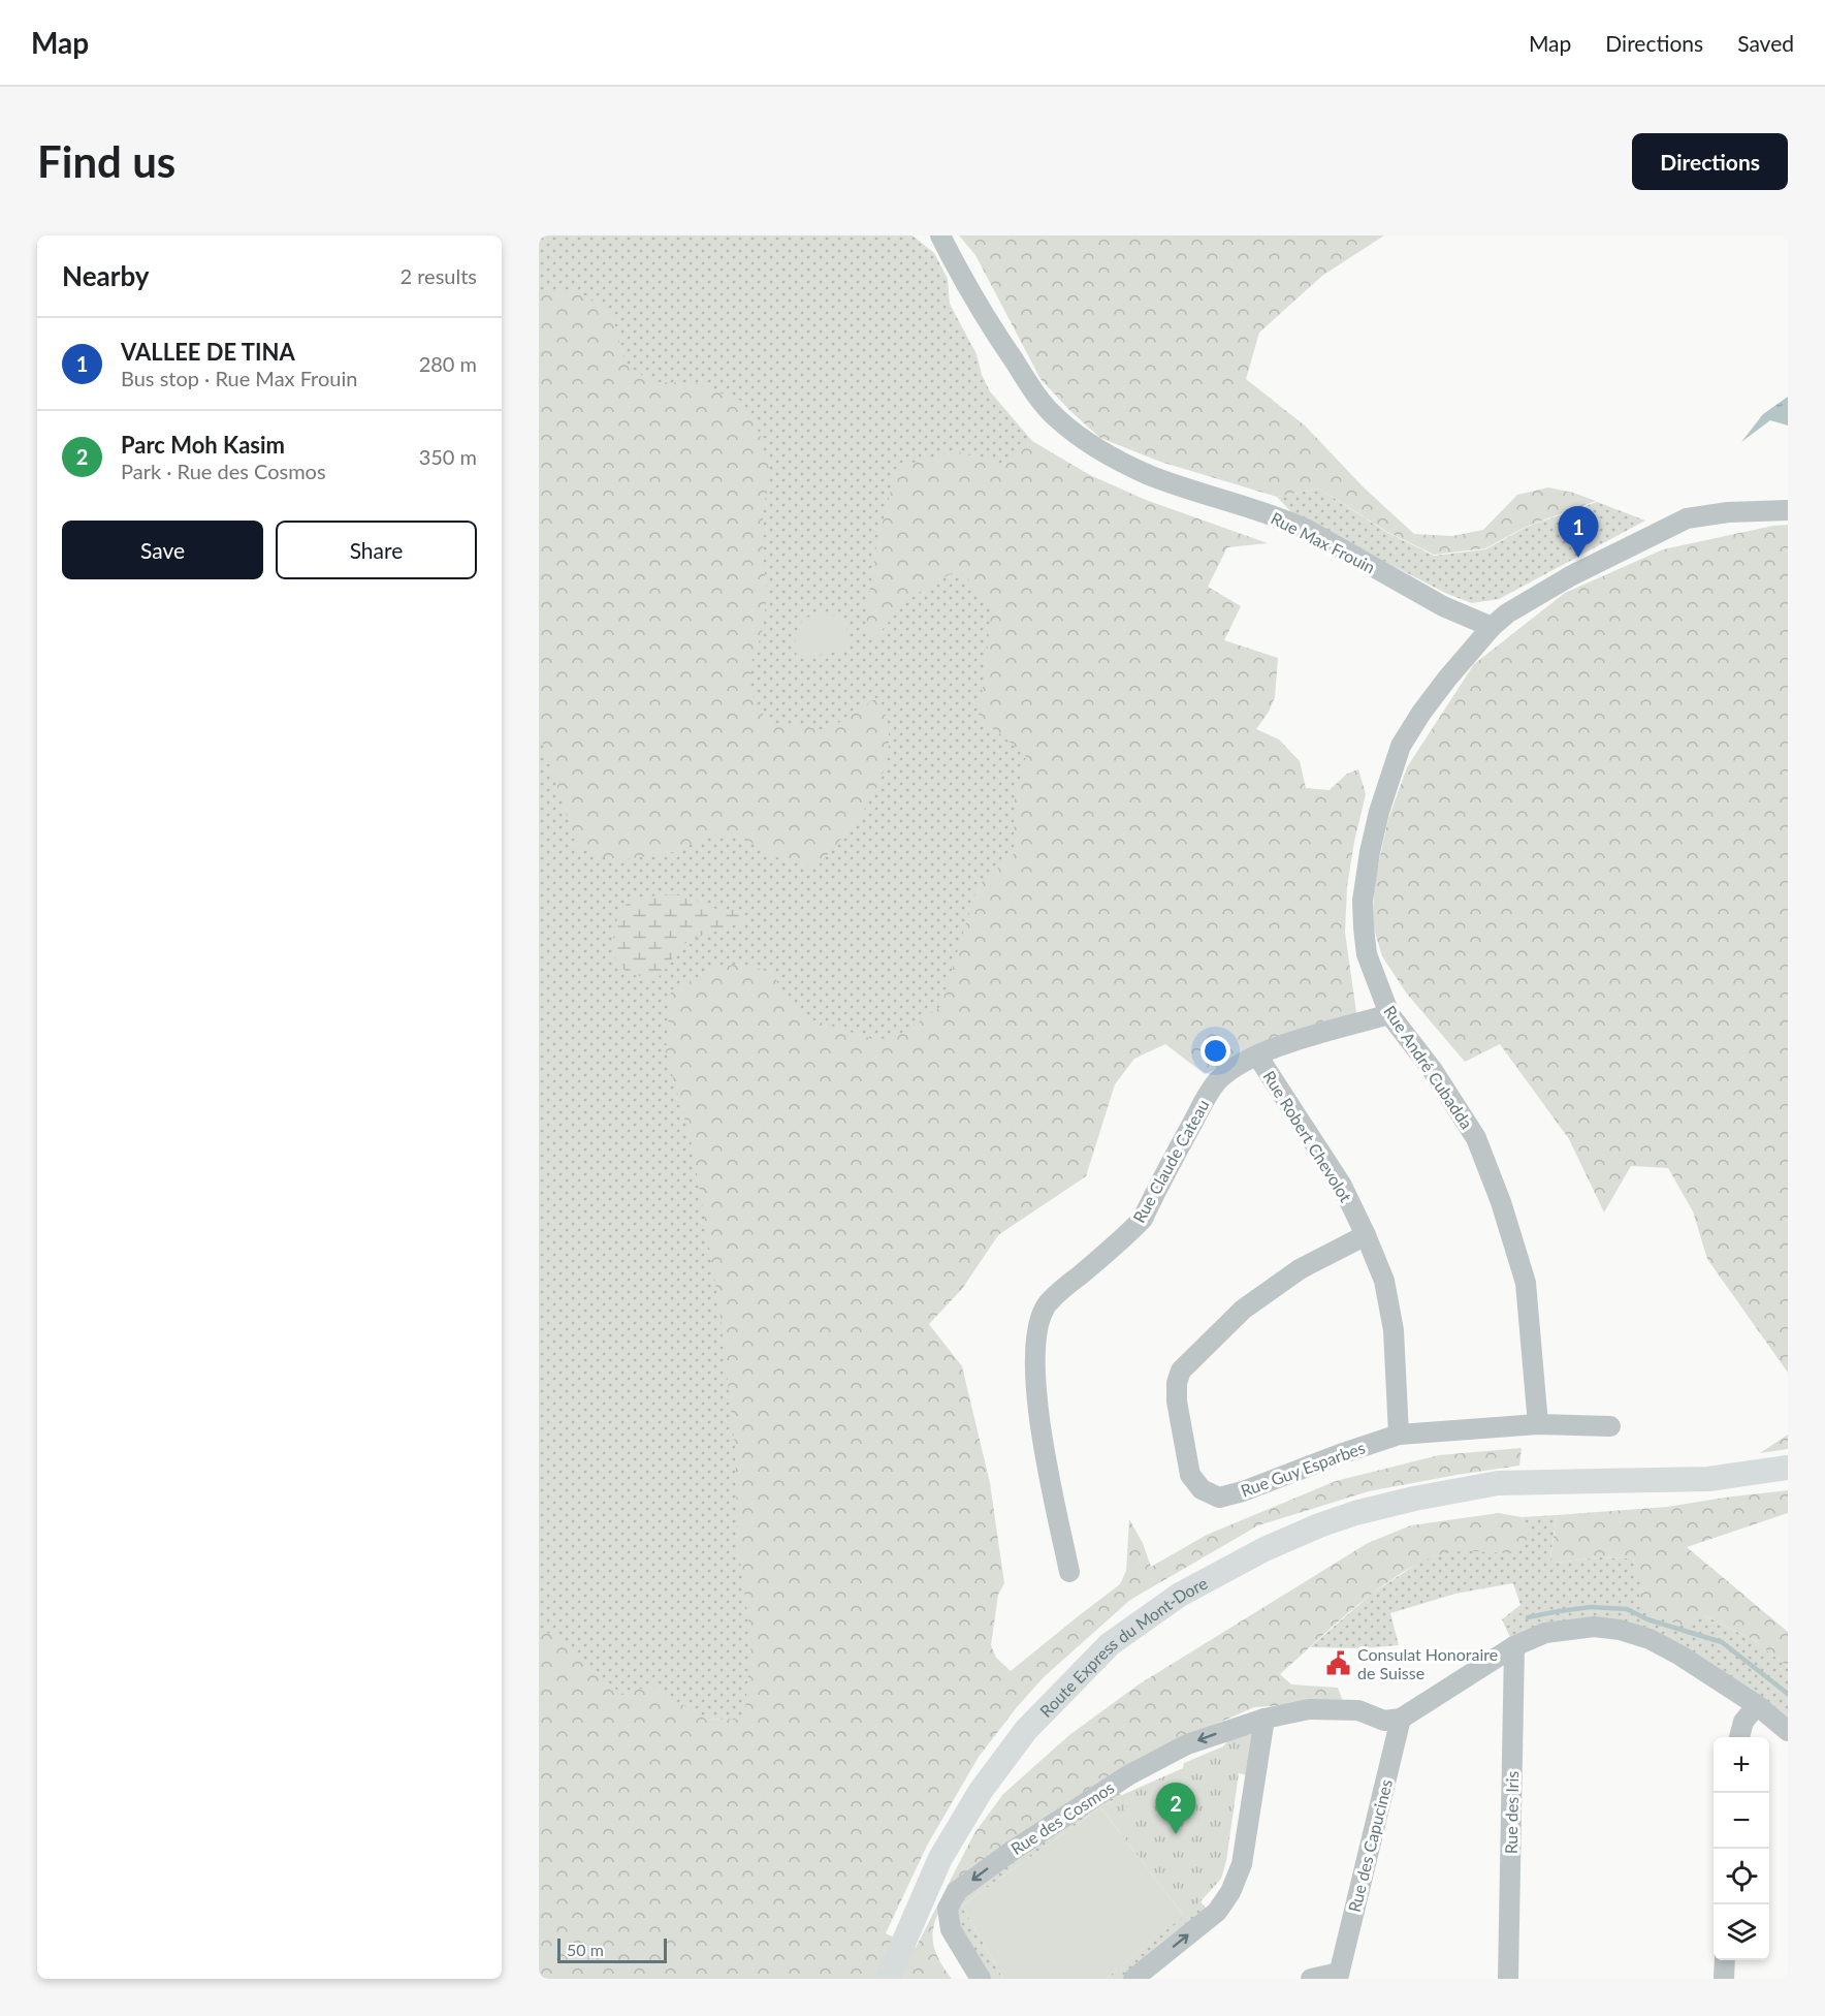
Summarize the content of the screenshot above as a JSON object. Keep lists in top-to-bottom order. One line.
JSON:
{"streets":{"main road":["Route Express du Mont-Dore"],"street":["Rue Max Frouin","Rue André Cubadda","Rue Robert Chevolot","Rue Claude Cateau","Rue Guy Esparbes","Rue des Iris","Rue des Cosmos","Rue des Capucines"]},"crossings":[["Rue Max Frouin","Rue André Cubadda"],["Rue André Cubadda","Rue Claude Cateau"],["Rue André Cubadda","Rue Guy Esparbes"],["Rue Robert Chevolot","Rue Claude Cateau"],["Rue Robert Chevolot","Rue Guy Esparbes"],["Rue des Cosmos","Rue des Capucines"]],"one_way":["Rue des Cosmos"],"places":{"public building":["Consulat Honoraire de Suisse"]},"scale_bar":"50 m","page":{"header":"Map","nav":["Map","Directions","Saved"],"buttons":["Directions",["Save","Share"]],"title":"Find us","heading":["Nearby","2 results"],"list":[{"mark":"1","name":"VALLEE DE TINA","note":"Bus stop · Rue Max Frouin","value":"280 m"},{"mark":"2","name":"Parc Moh Kasim","note":"Park · Rue des Cosmos","value":"350 m"}],"pins":["1","2"],"map_buttons":["+","−"],"scale":"50 m"}}
